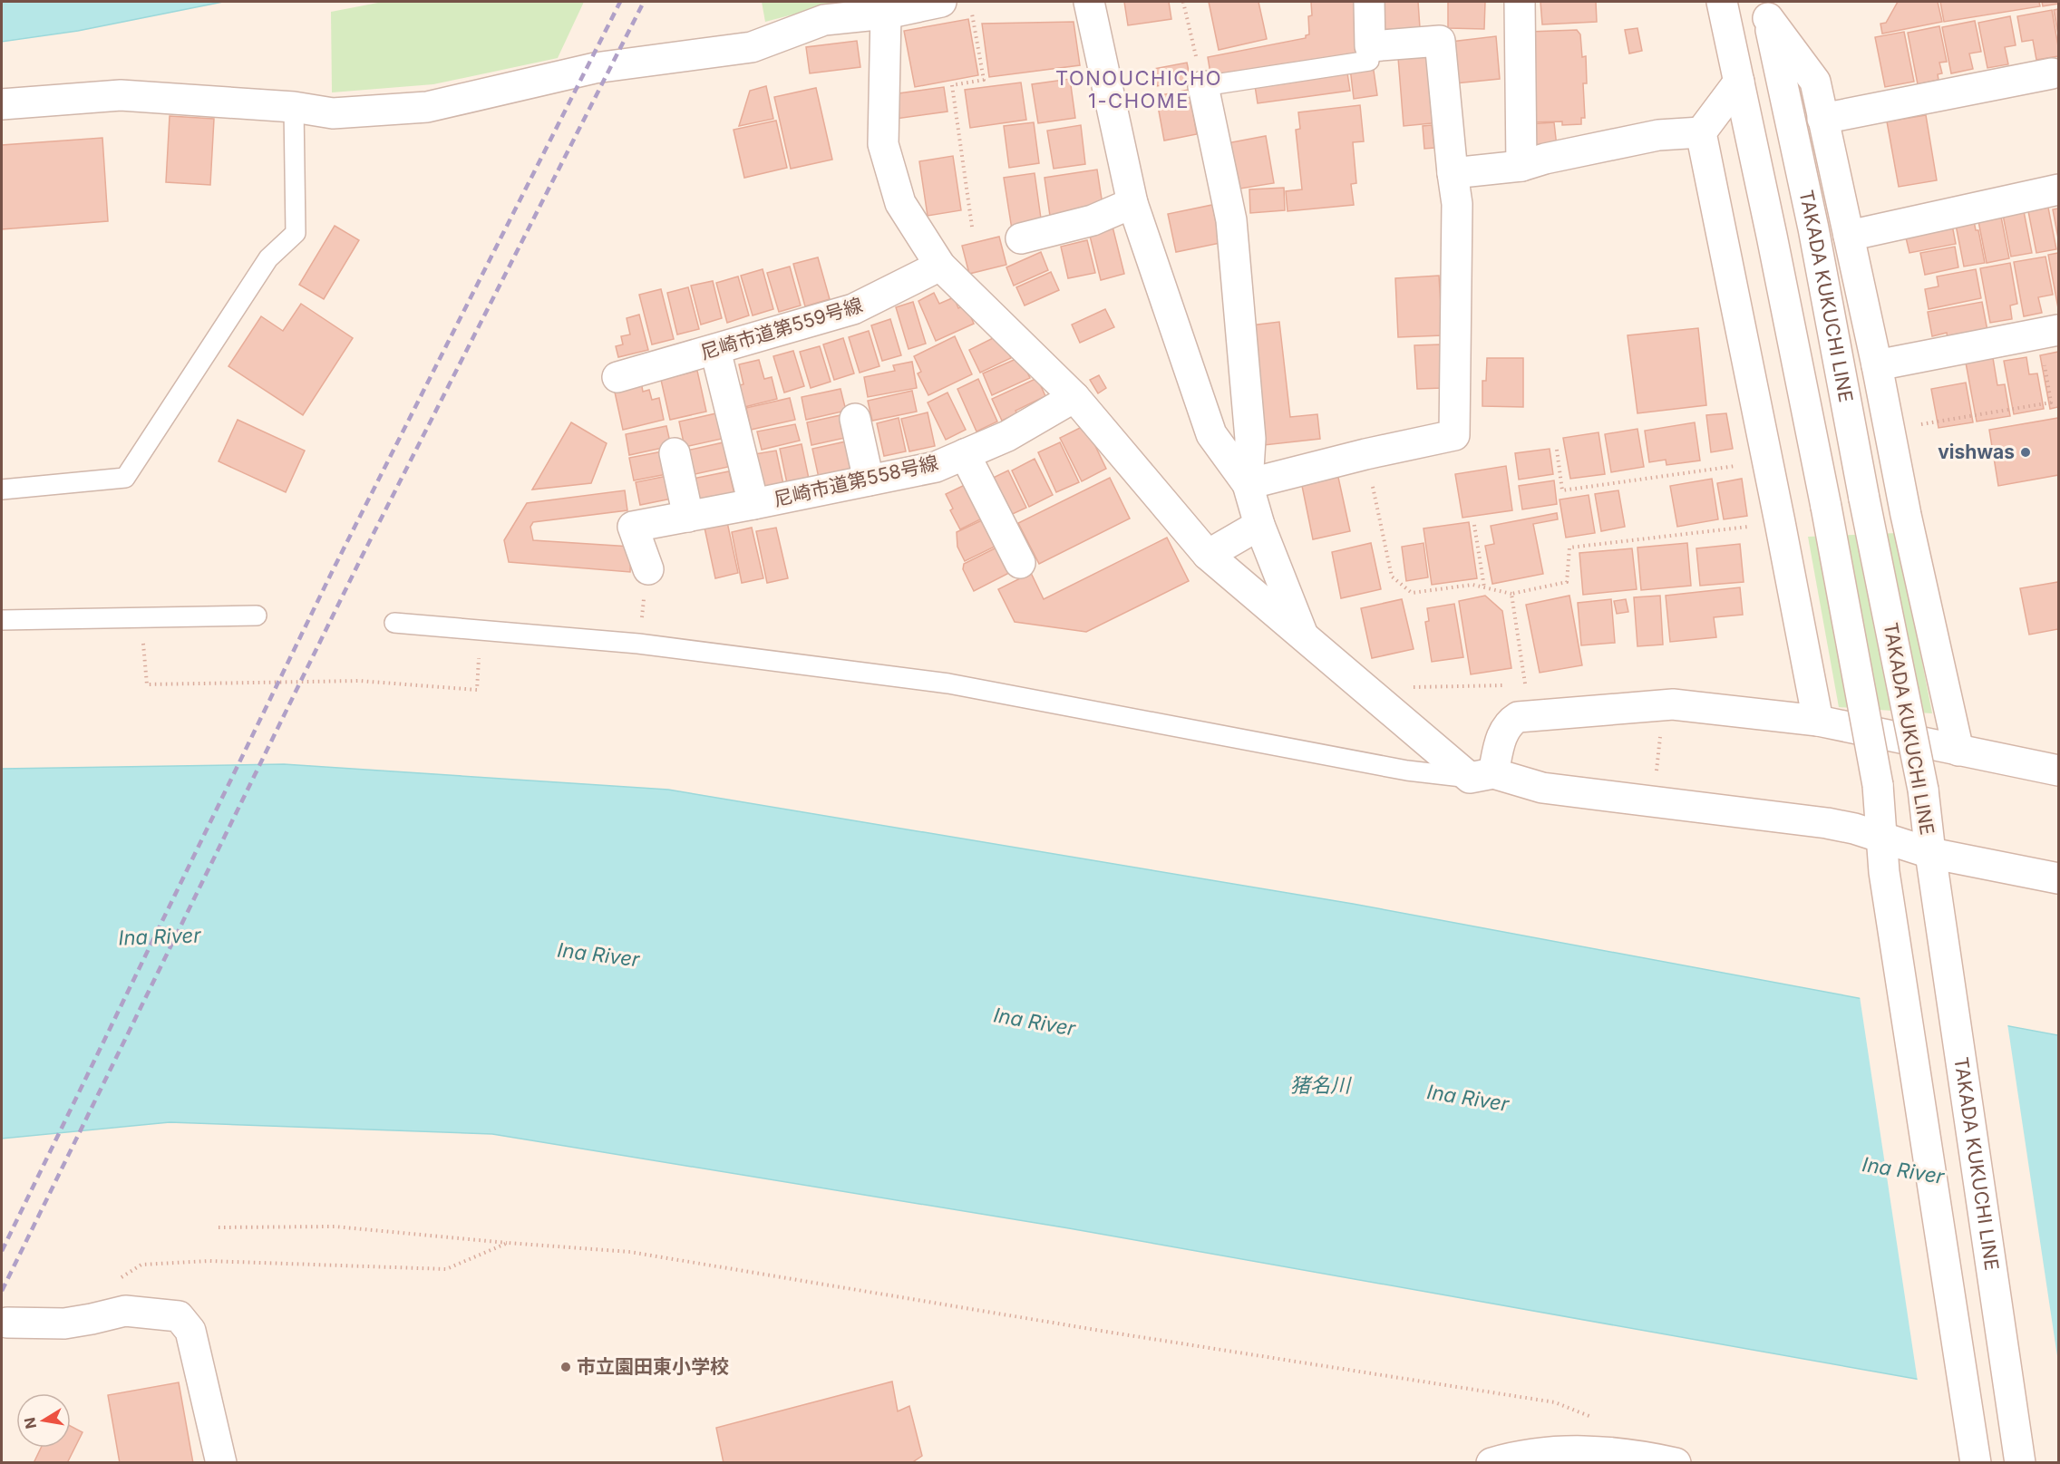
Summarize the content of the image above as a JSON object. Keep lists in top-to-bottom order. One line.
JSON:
{"streets":{"street":["TAKADA KUKUCHI LINE","尼崎市道第559号線","尼崎市道第558号線"]},"crossings":[["尼崎市道第559号線","尼崎市道第558号線"]],"districts":["TONOUCHICHO 1-CHOME"],"water":["Ina River","猪名川"],"places":["vishwas","市立園田東小学校"],"north":"left"}
